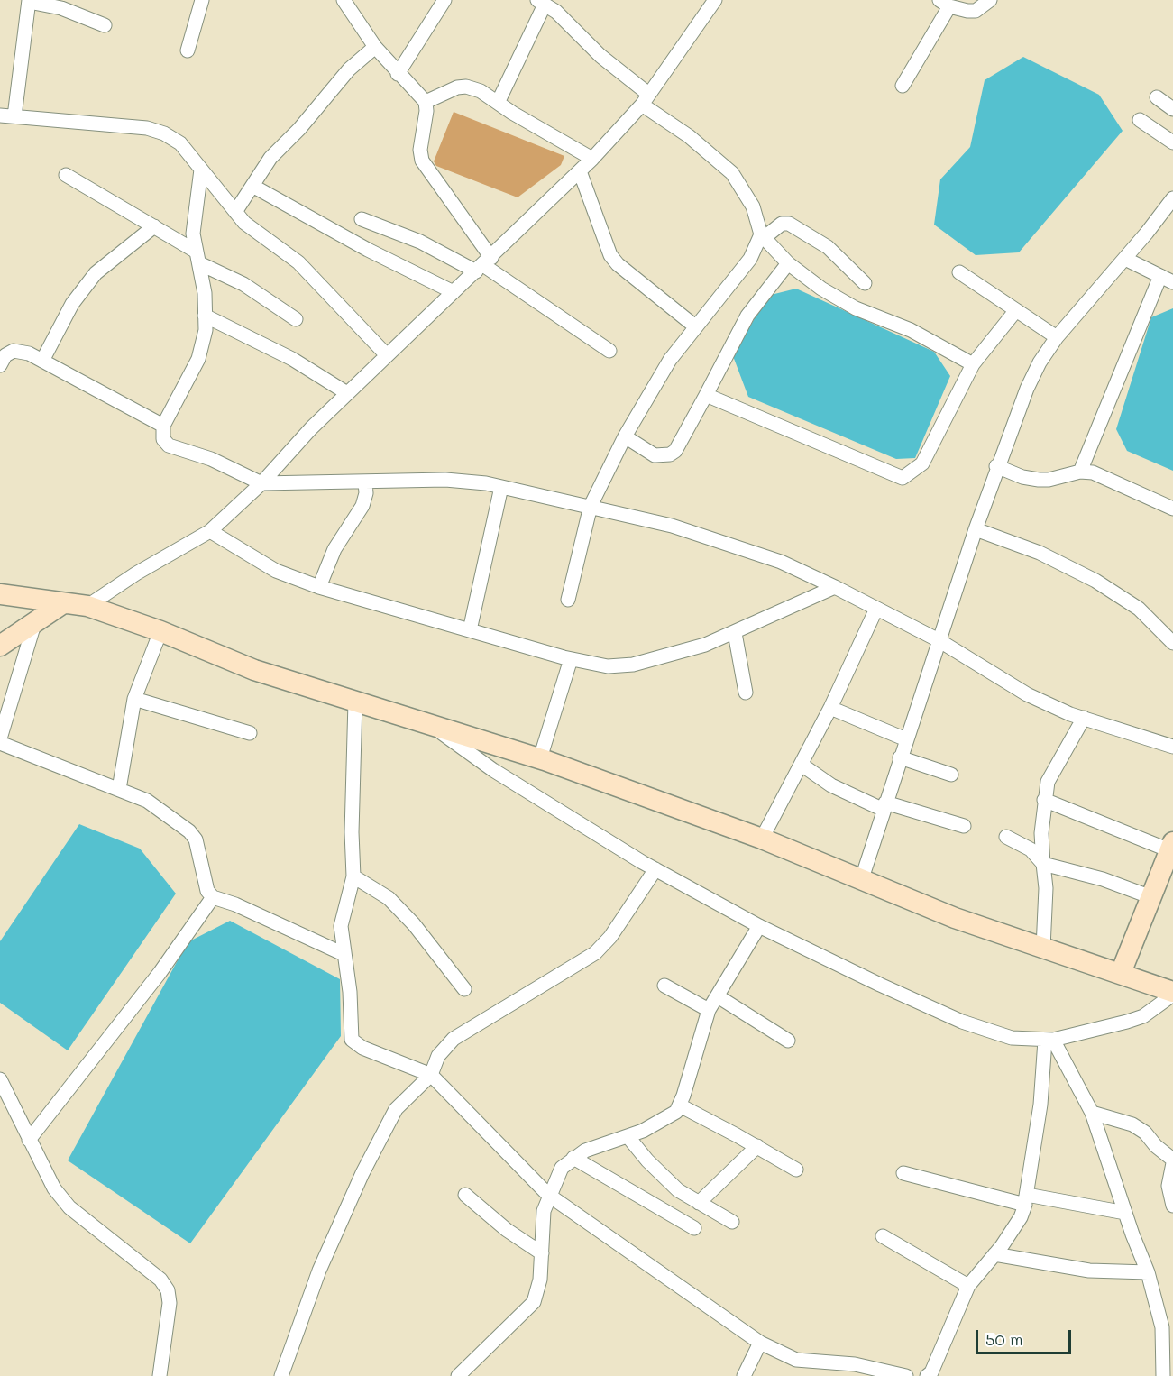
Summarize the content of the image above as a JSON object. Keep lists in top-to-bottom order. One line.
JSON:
{"scale_bar":"50 m"}
